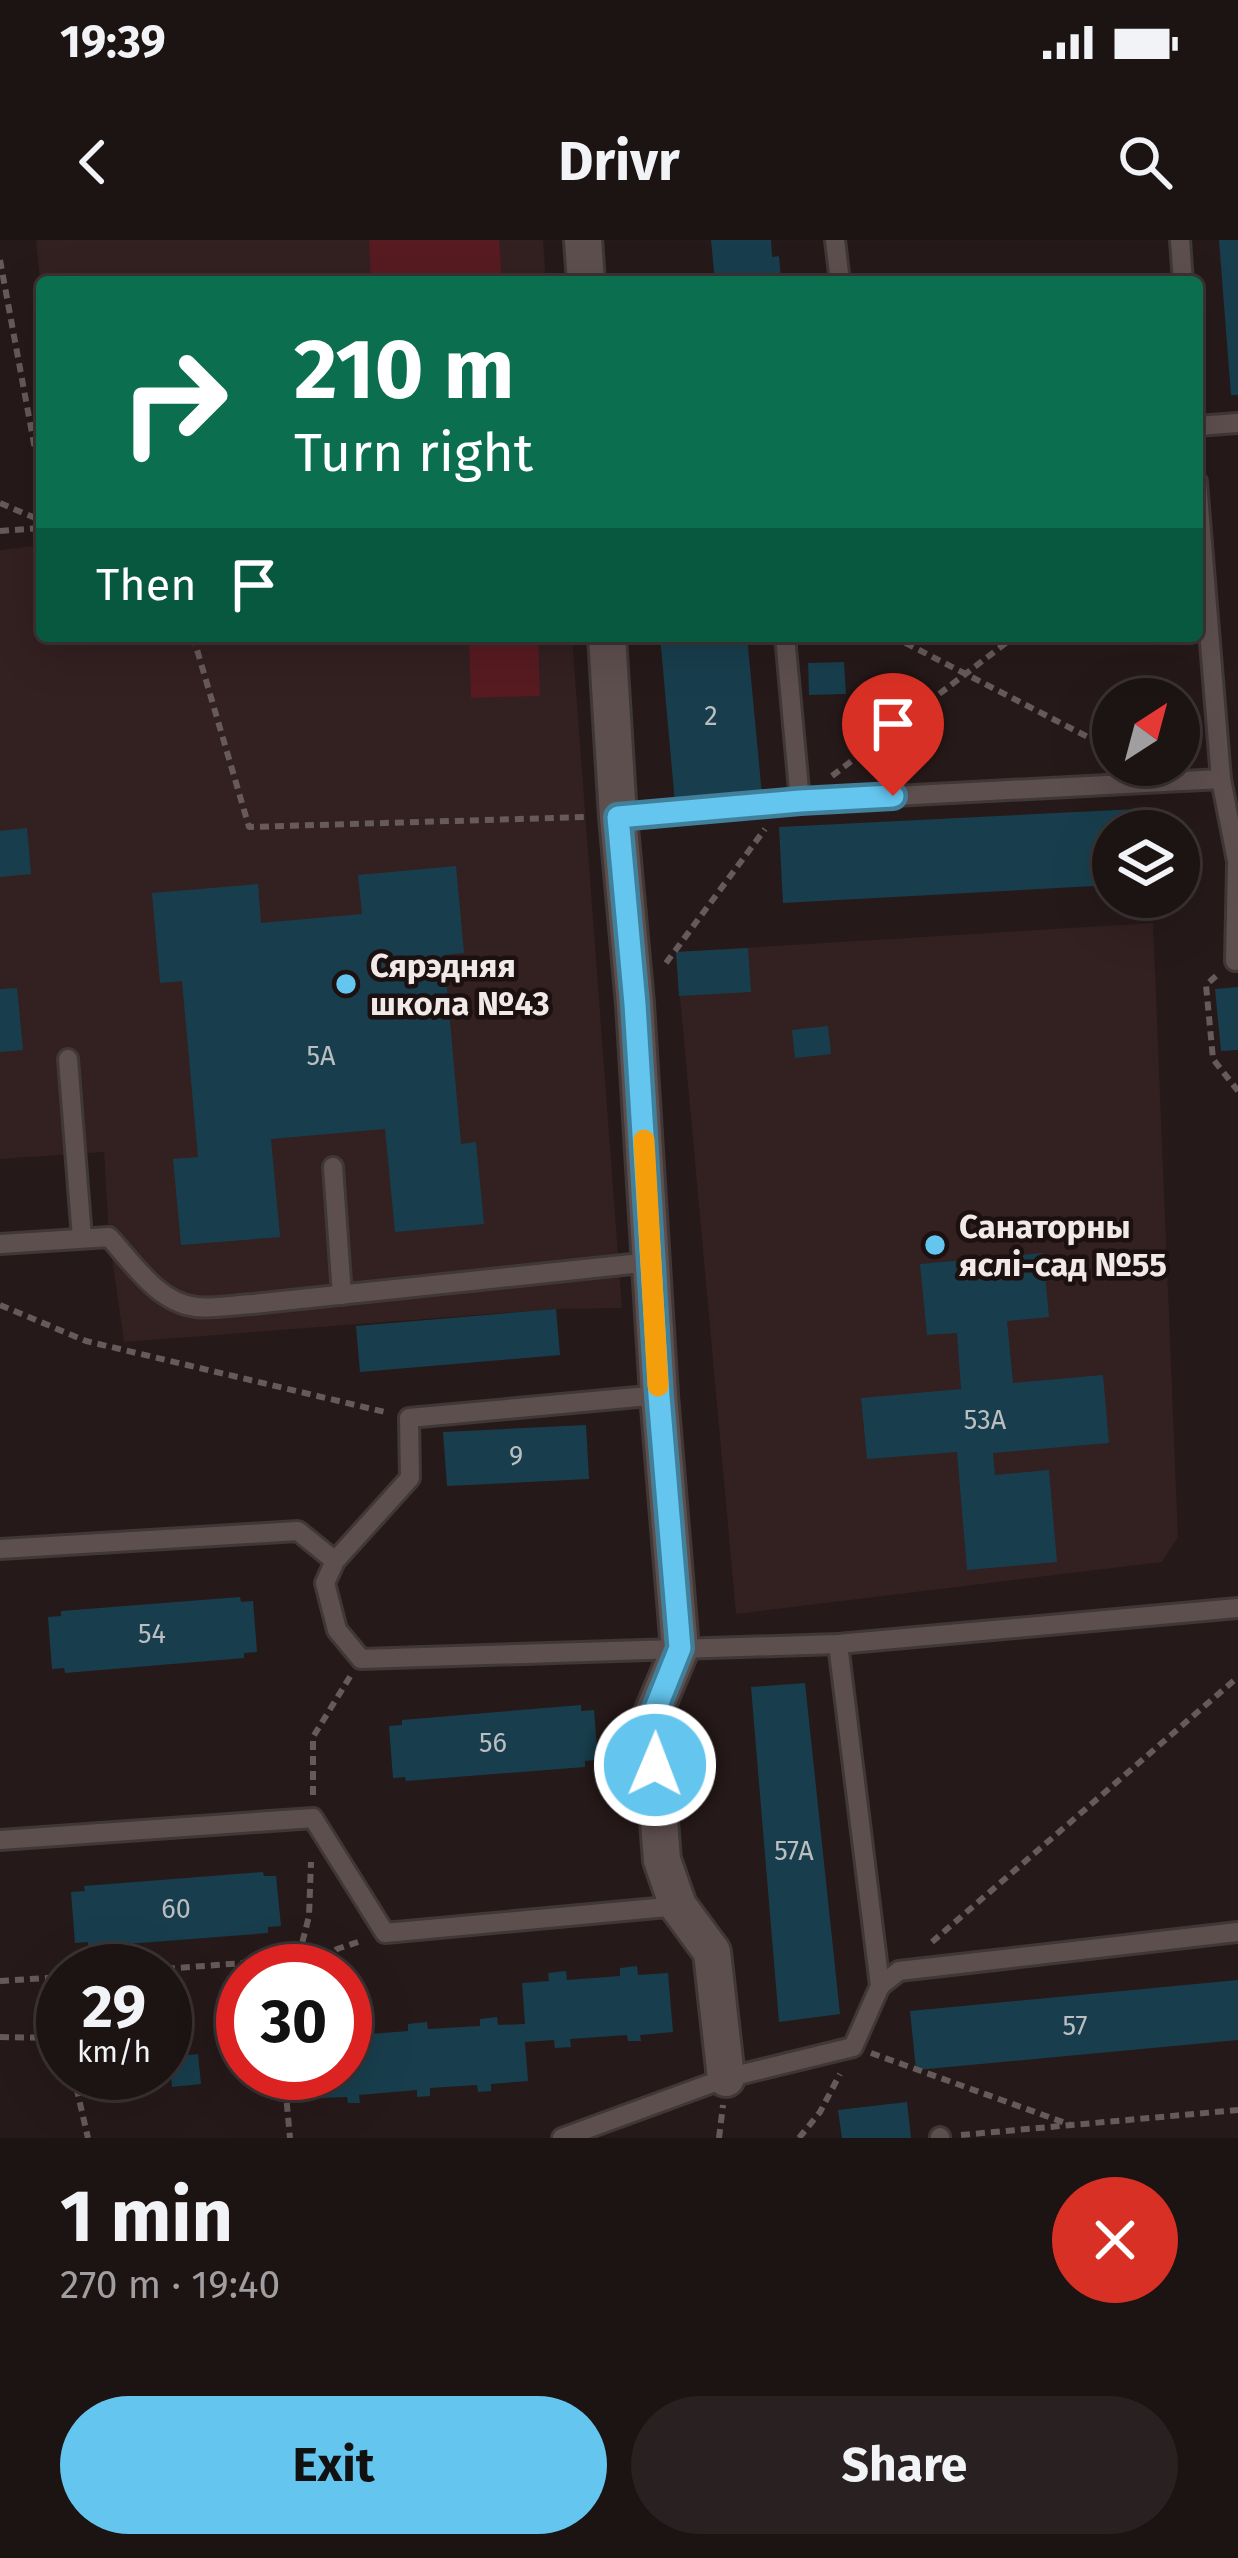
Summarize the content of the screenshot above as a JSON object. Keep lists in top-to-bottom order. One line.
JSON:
{"places":["Сярэдняя школа №43","Санаторны яслі-сад №55"],"house_numbers":["2","5А","53А","9","54","56","57А","60","57"],"north":"top right","page":{"status":"19:39","header":"Drivr","turn":["210 m","Turn right"],"then":"Then","speed":"29 km/h","limit":"30","heading":["1 min","270 m · 19:40"],"buttons":["Exit","Share"]}}
